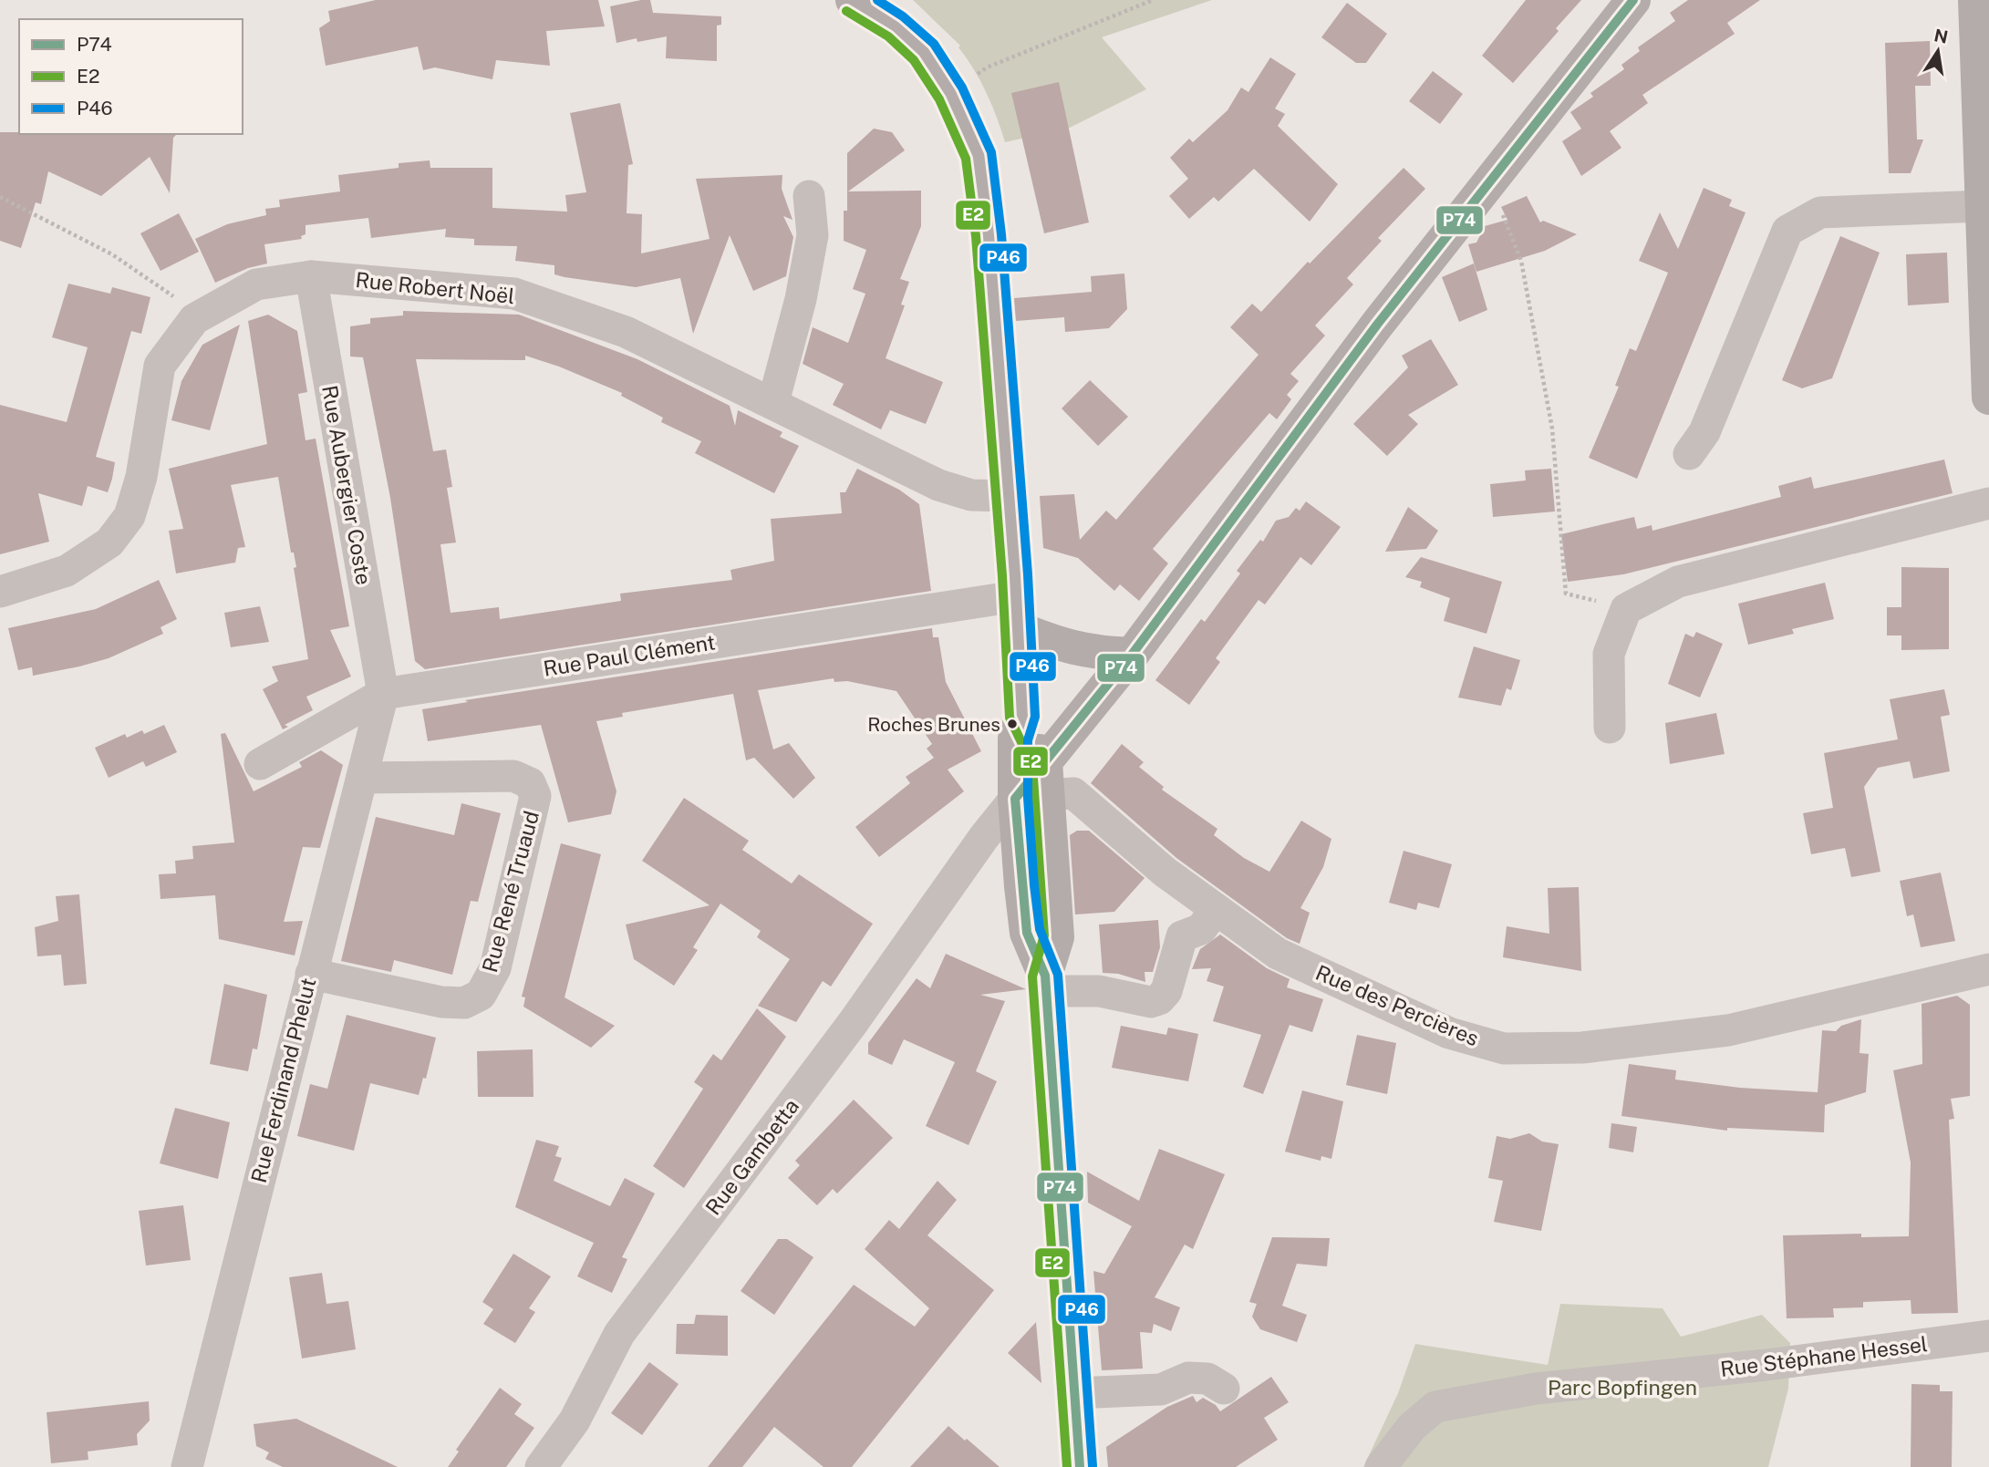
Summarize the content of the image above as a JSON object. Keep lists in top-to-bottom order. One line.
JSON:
{"streets":{"street":["Rue Robert Noël","Rue Aubergier Coste","Rue Paul Clément","Rue René Truaud","Rue des Percières","Rue Ferdinand Phelut","Rue Gambetta","Rue Stéphane Hessel"]},"crossings":[["Rue Robert Noël","Rue Aubergier Coste"],["Rue Aubergier Coste","Rue Paul Clément"],["Rue Aubergier Coste","Rue Ferdinand Phelut"],["Rue Paul Clément","Rue Ferdinand Phelut"],["Rue René Truaud","Rue Ferdinand Phelut"],["Rue des Percières","Rue Gambetta"]],"parks":["Parc Bopfingen"],"places":["Roches Brunes"],"lines":["transit line P74","transit line P46","transit line E2"],"legend":["P74","E2","P46"],"north":"top"}
